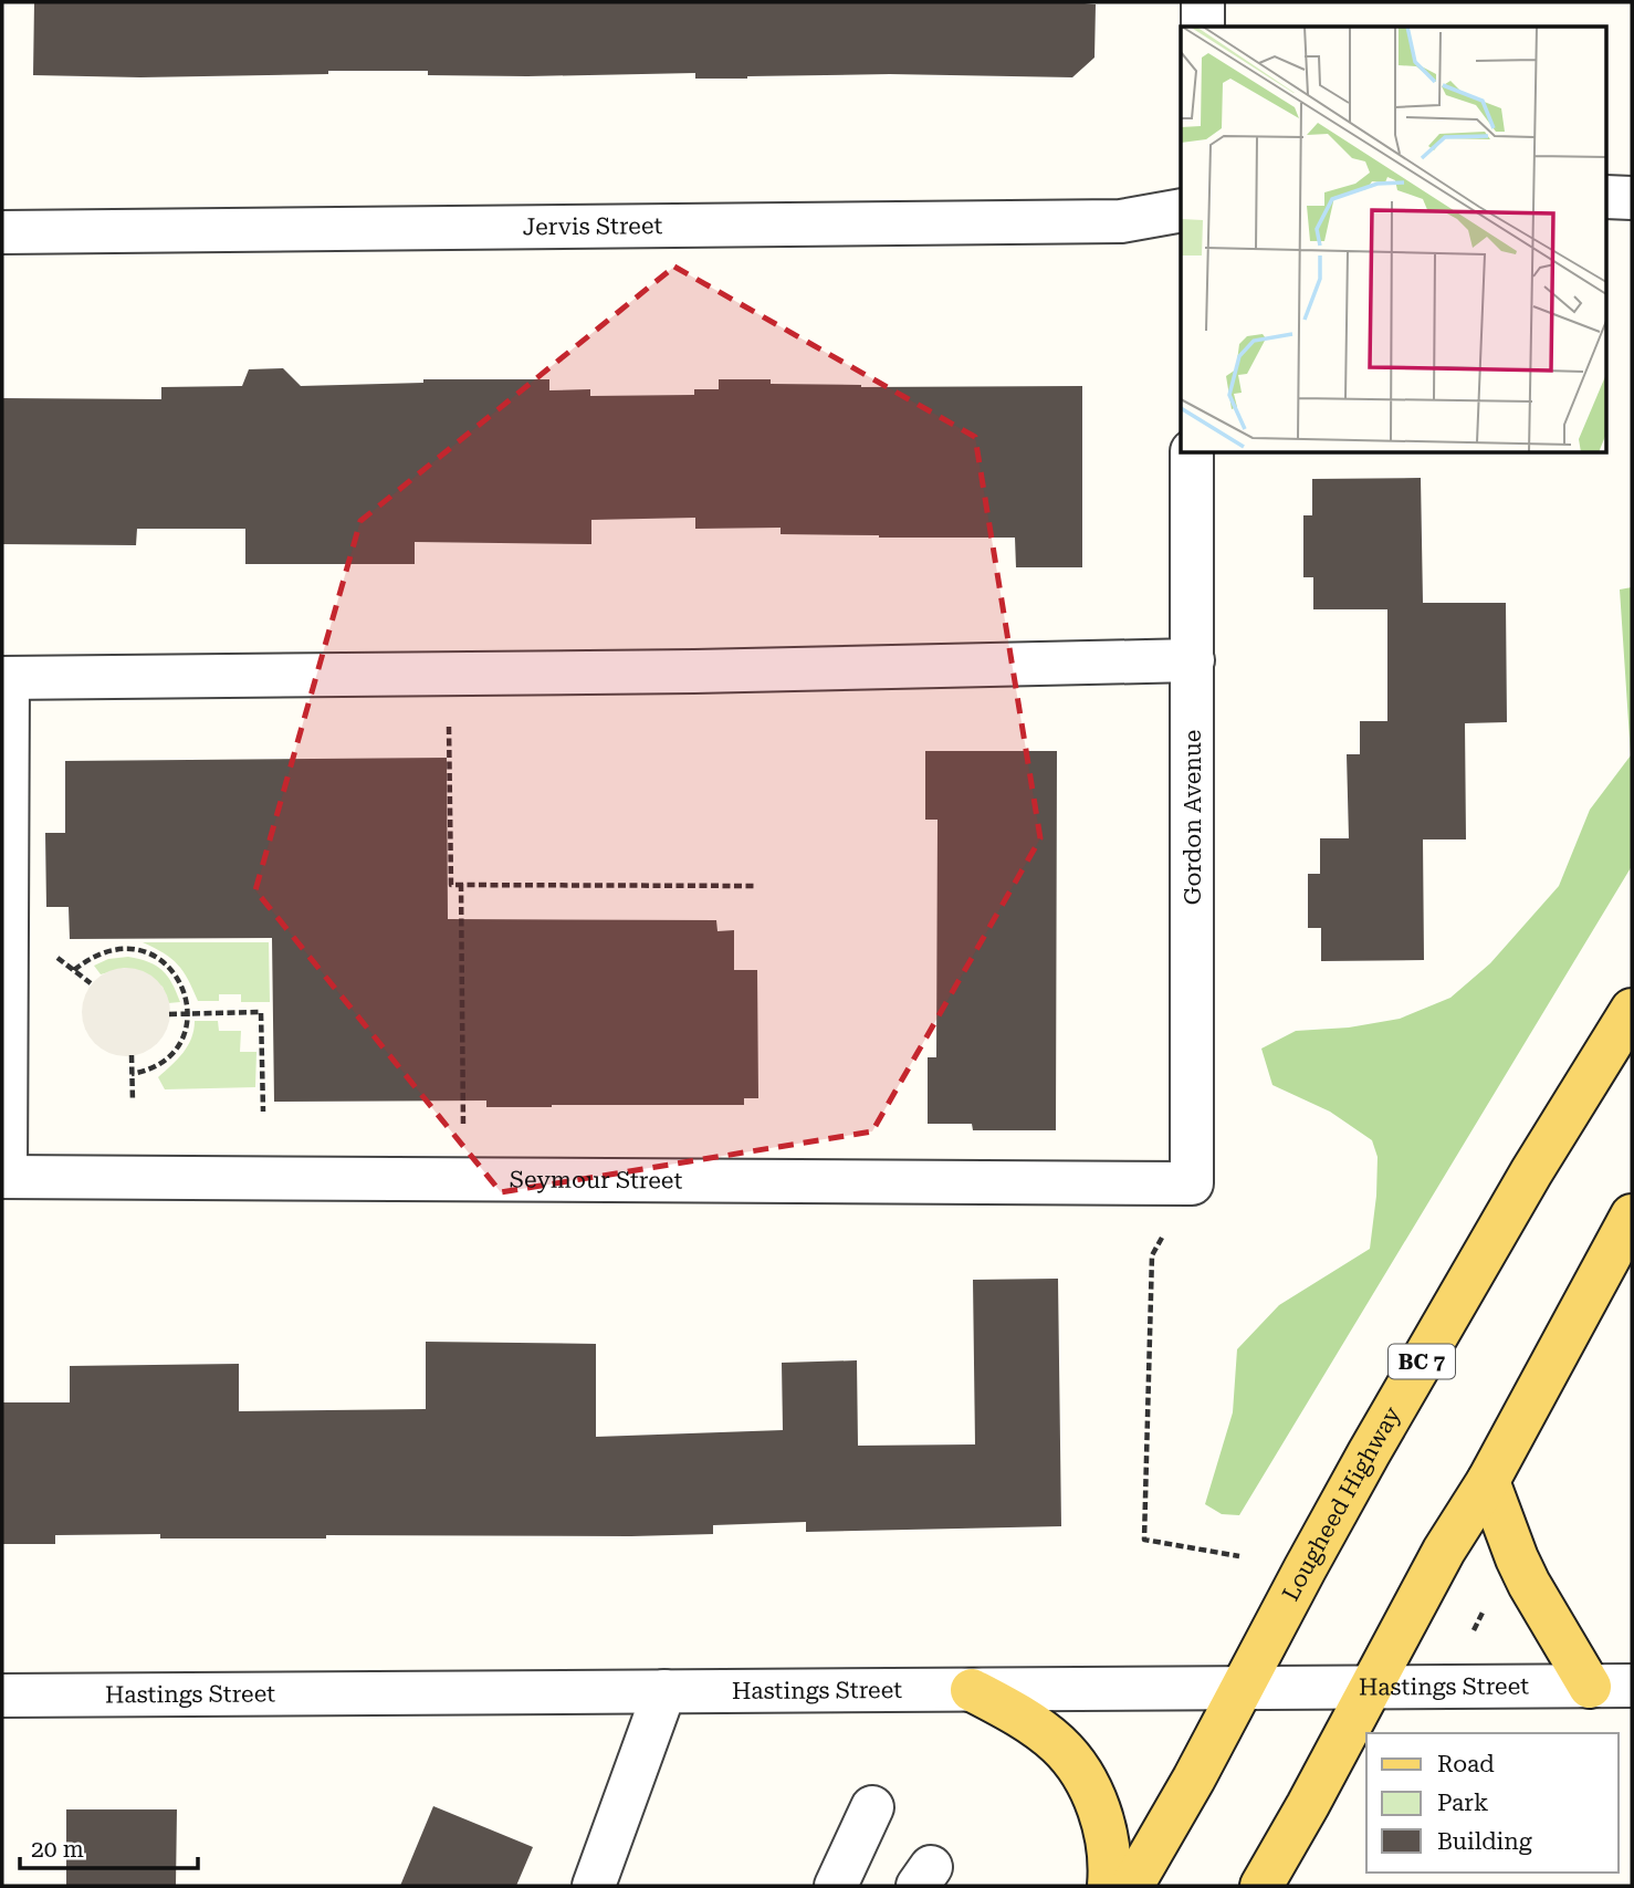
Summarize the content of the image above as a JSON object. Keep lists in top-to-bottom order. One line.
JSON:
{"streets":{"main road":["BC 7","Lougheed Highway"],"street":["Jervis Street","Gordon Avenue","Seymour Street","Hastings Street"]},"crossings":[["Gordon Avenue","Seymour Street"],["Lougheed Highway","Hastings Street"]],"legend":["Road","Park","Building"],"scale_bar":"20 m"}
